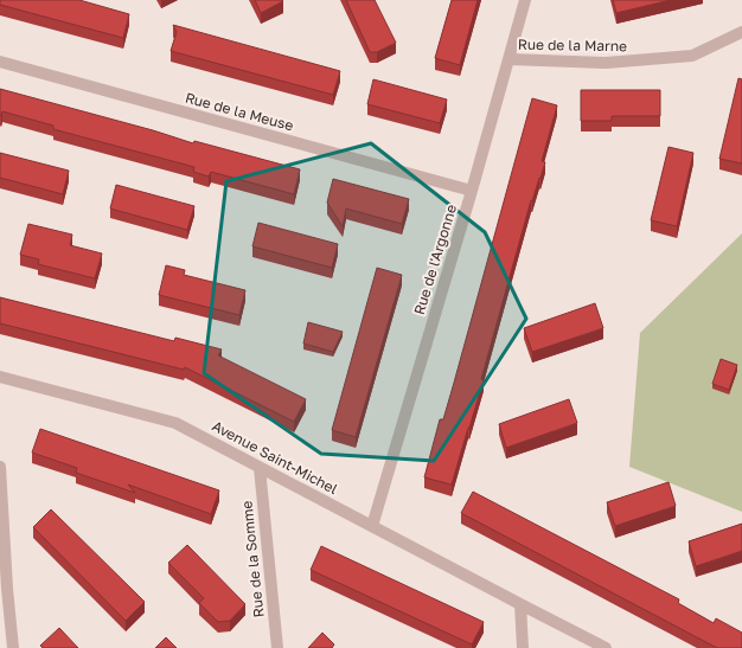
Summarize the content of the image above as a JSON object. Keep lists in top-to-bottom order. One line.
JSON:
{"streets":{"street":["Rue de la Marne","Rue de la Meuse","Rue de l'Argonne","Avenue Saint-Michel","Rue de la Somme"]},"crossings":[["Rue de la Marne","Rue de l'Argonne"],["Rue de la Meuse","Rue de l'Argonne"],["Rue de l'Argonne","Avenue Saint-Michel"],["Avenue Saint-Michel","Rue de la Somme"]]}
